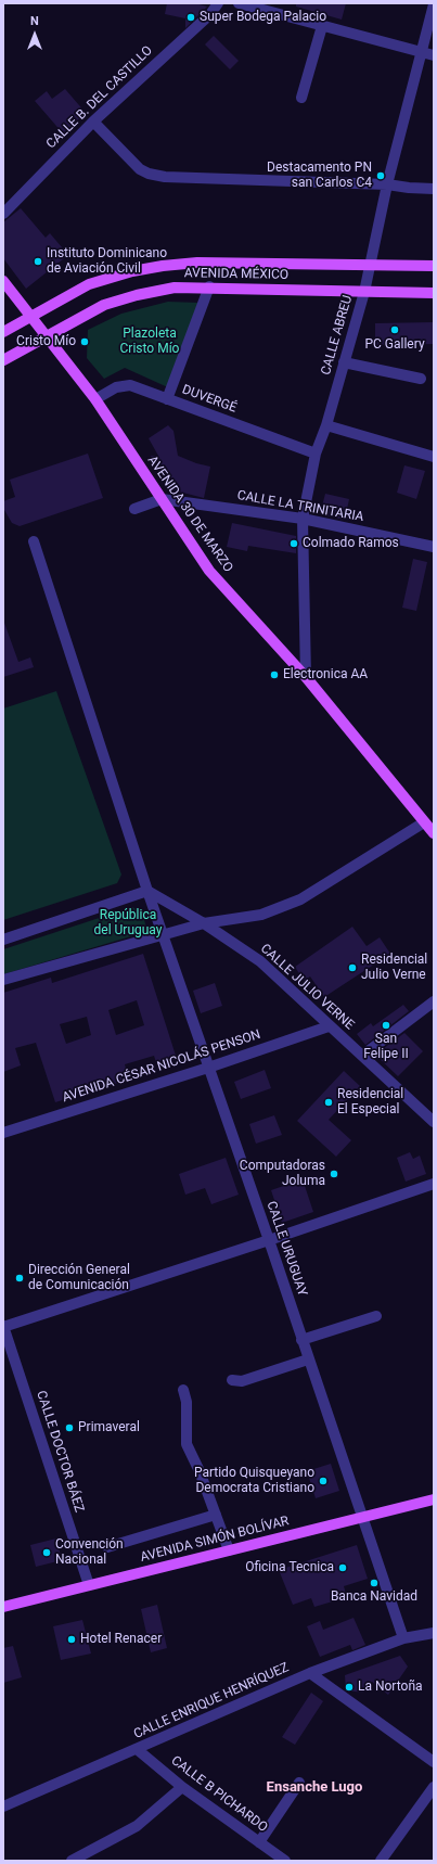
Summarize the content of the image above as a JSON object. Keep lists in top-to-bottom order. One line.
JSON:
{"streets":{"main road":["AVENIDA MÉXICO","AVENIDA 30 DE MARZO","AVENIDA SIMÓN BOLÍVAR"],"street":["CALLE B. DEL CASTILLO","CALLE ABREU","DUVERGÉ","CALLE LA TRINITARIA","CALLE JULIO VERNE","AVENIDA CÉSAR NICOLÁS PENSON","CALLE URUGUAY","CALLE DOCTOR BÁEZ","CALLE ENRIQUE HENRÍQUEZ","CALLE B PICHARDO"]},"crossings":[["AVENIDA MÉXICO","CALLE ABREU"],["AVENIDA MÉXICO","AVENIDA 30 DE MARZO"],["CALLE ABREU","DUVERGÉ"],["CALLE ABREU","CALLE LA TRINITARIA"],["CALLE ABREU","AVENIDA 30 DE MARZO"],["DUVERGÉ","AVENIDA 30 DE MARZO"],["CALLE LA TRINITARIA","AVENIDA 30 DE MARZO"],["CALLE JULIO VERNE","AVENIDA CÉSAR NICOLÁS PENSON"],["CALLE JULIO VERNE","CALLE URUGUAY"],["AVENIDA CÉSAR NICOLÁS PENSON","CALLE URUGUAY"],["CALLE URUGUAY","AVENIDA SIMÓN BOLÍVAR"],["CALLE URUGUAY","CALLE ENRIQUE HENRÍQUEZ"],["CALLE DOCTOR BÁEZ","AVENIDA SIMÓN BOLÍVAR"],["CALLE ENRIQUE HENRÍQUEZ","CALLE B PICHARDO"]],"districts":["Ensanche Lugo"],"parks":["Plazoleta Cristo Mío","República del Uruguay"],"places":["Super Bodega Palacio","Destacamento PN san Carlos C4","Instituto Dominicano de Aviación Civil","PC Gallery","Cristo Mío","Colmado Ramos","Electronica AA","Residencial Julio Verne","San Felipe II","Residencial El Especial","Computadoras Joluma","Dirección General de Comunicación","Primaveral","Partido Quisqueyano Democrata Cristiano","Convención Nacional","Oficina Tecnica","Banca Navidad","Hotel Renacer","La Nortoña"],"north":"top"}
